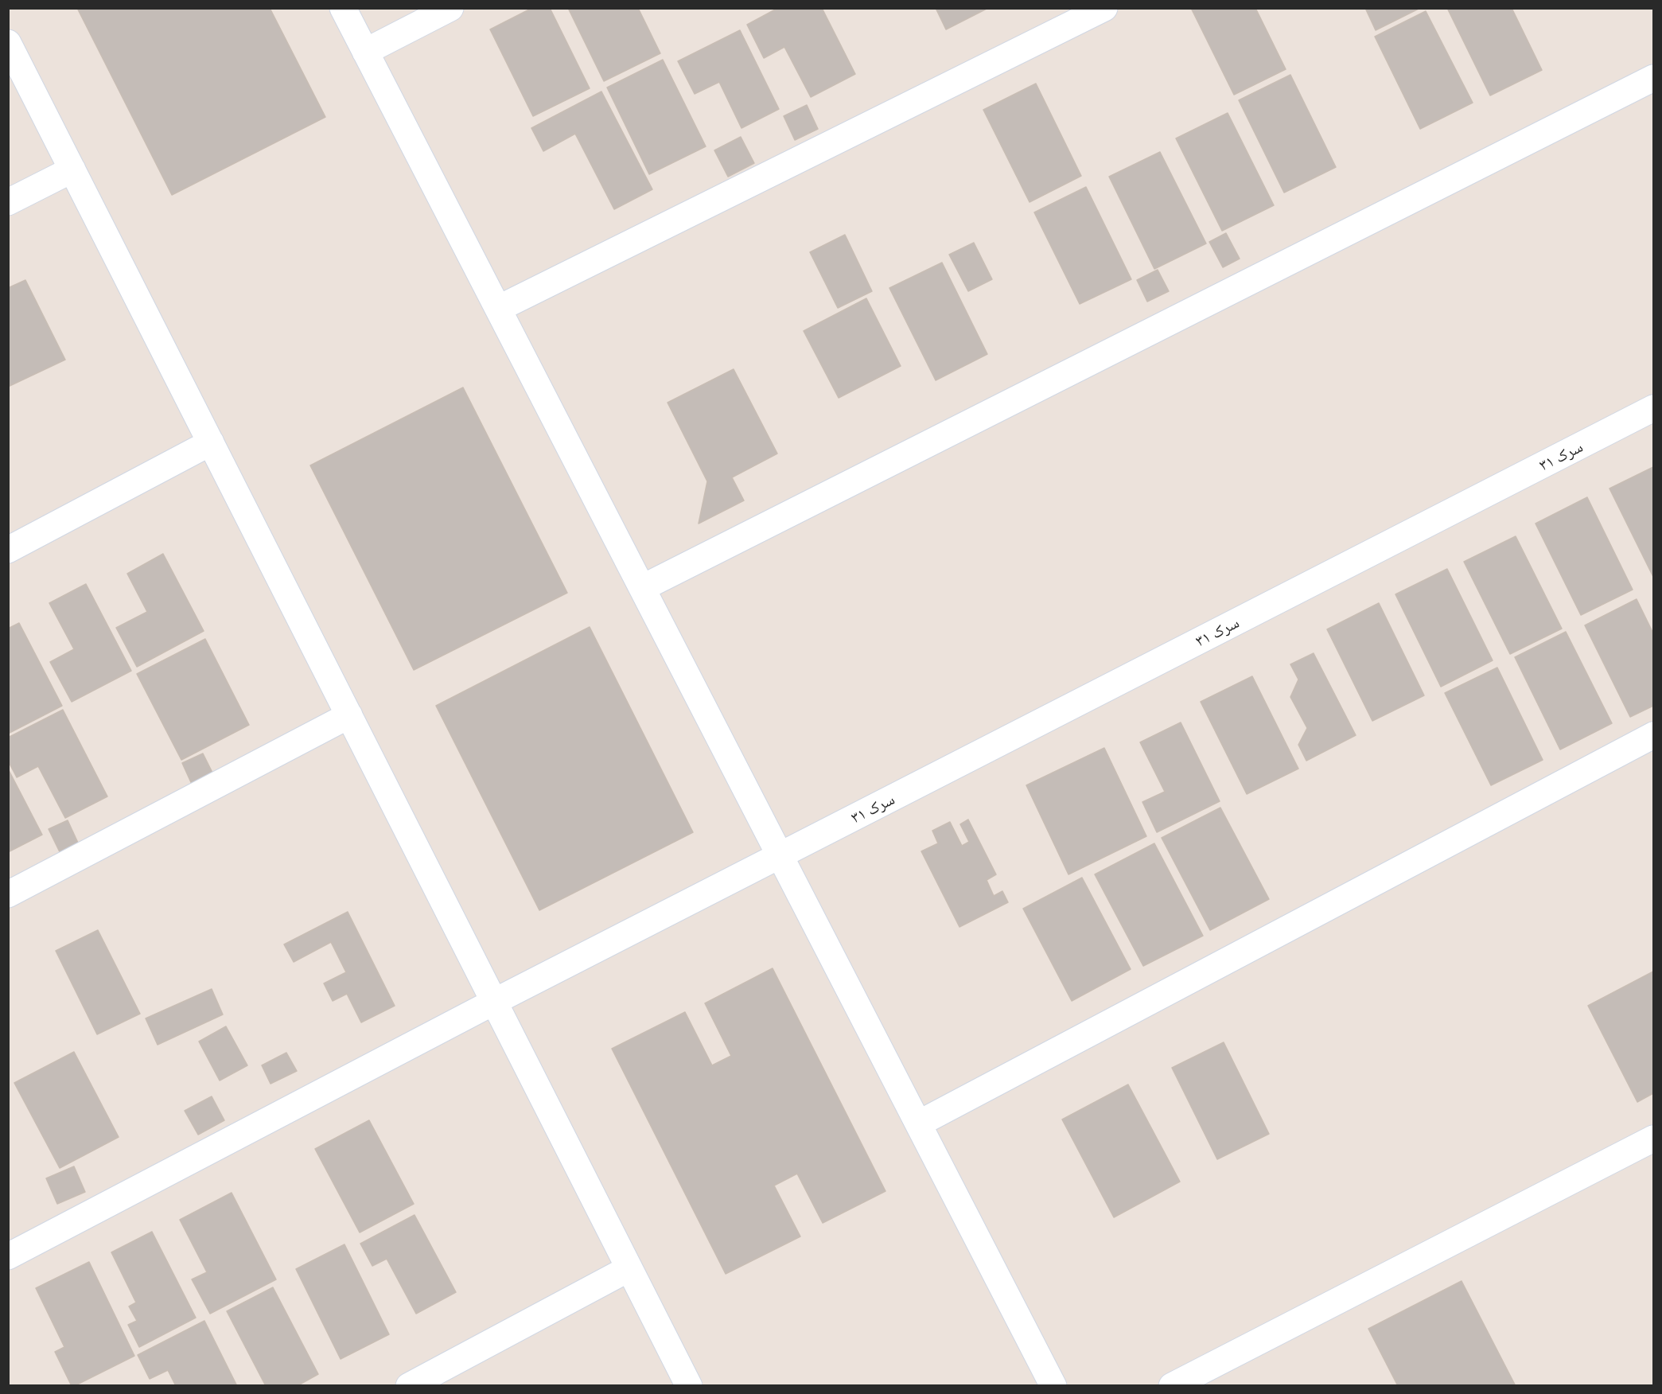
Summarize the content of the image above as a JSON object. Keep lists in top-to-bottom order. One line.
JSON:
{"streets":{"street":["سرک ۳۱"]}}
